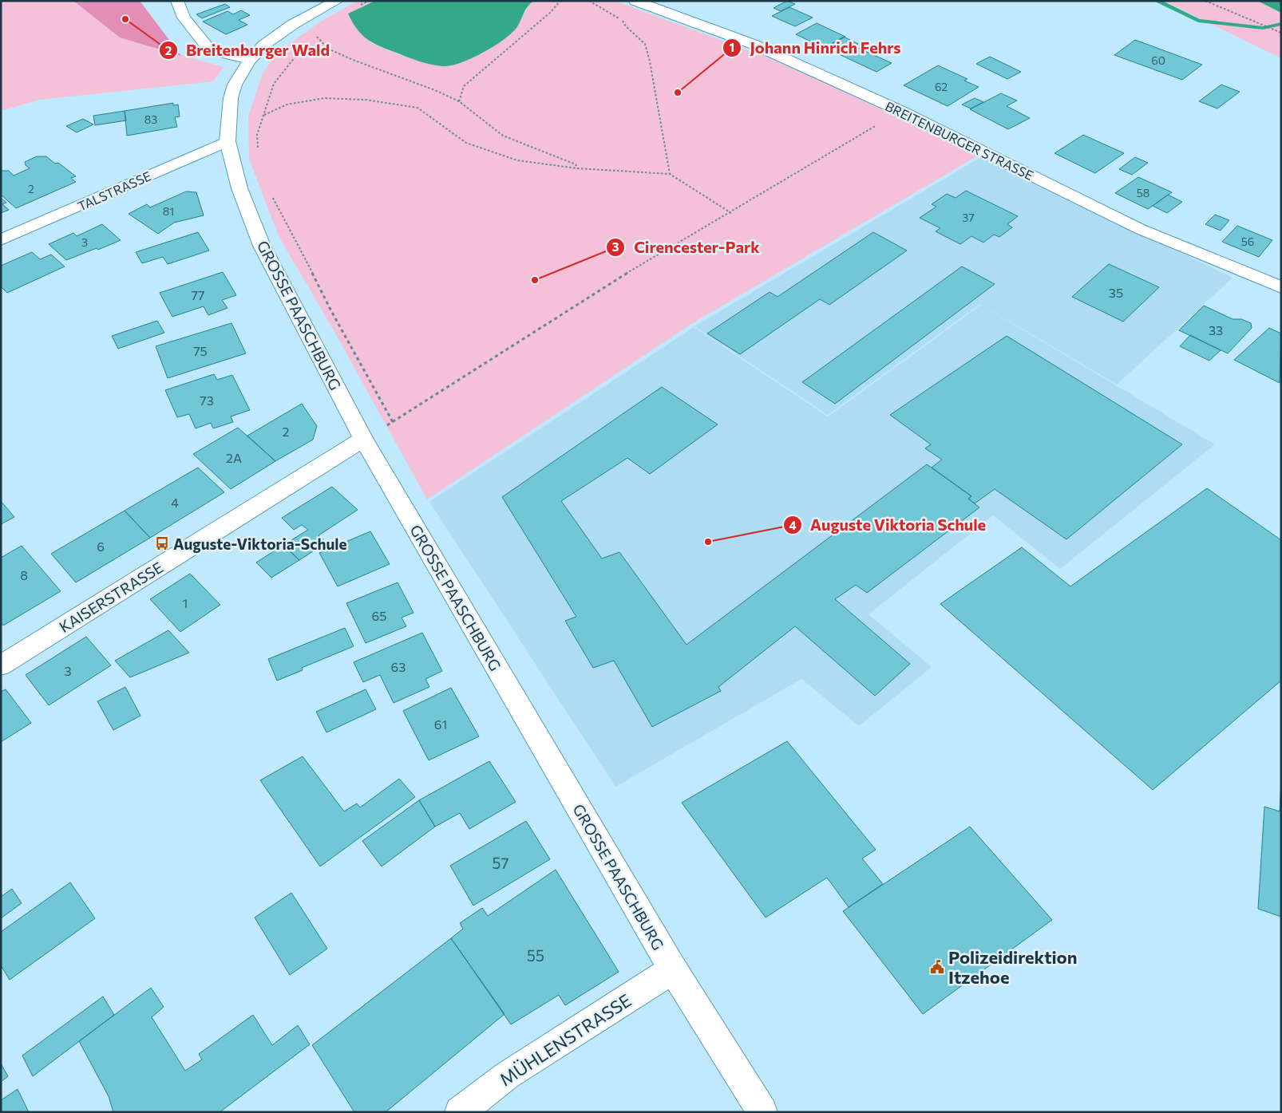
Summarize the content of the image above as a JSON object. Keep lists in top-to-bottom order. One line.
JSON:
{"streets":{"street":["BREITENBURGER STRASSE","TALSTRASSE","GROSSE PAASCHBURG","KAISERSTRASSE","MÜHLENSTRASSE"]},"crossings":[["TALSTRASSE","GROSSE PAASCHBURG"],["GROSSE PAASCHBURG","KAISERSTRASSE"],["GROSSE PAASCHBURG","MÜHLENSTRASSE"]],"places":{"other":["Breitenburger Wald","Johann Hinrich Fehrs","Cirencester-Park","Auguste Viktoria Schule"],"bus stop":["Auguste-Viktoria-Schule"],"public building":["Polizeidirektion Itzehoe"]},"house_numbers":["60","62","83","2","58","81","37","56","3","35","77","33","75","73","2","2A","4","6","8","1","65","63","3","61","57","55"]}
